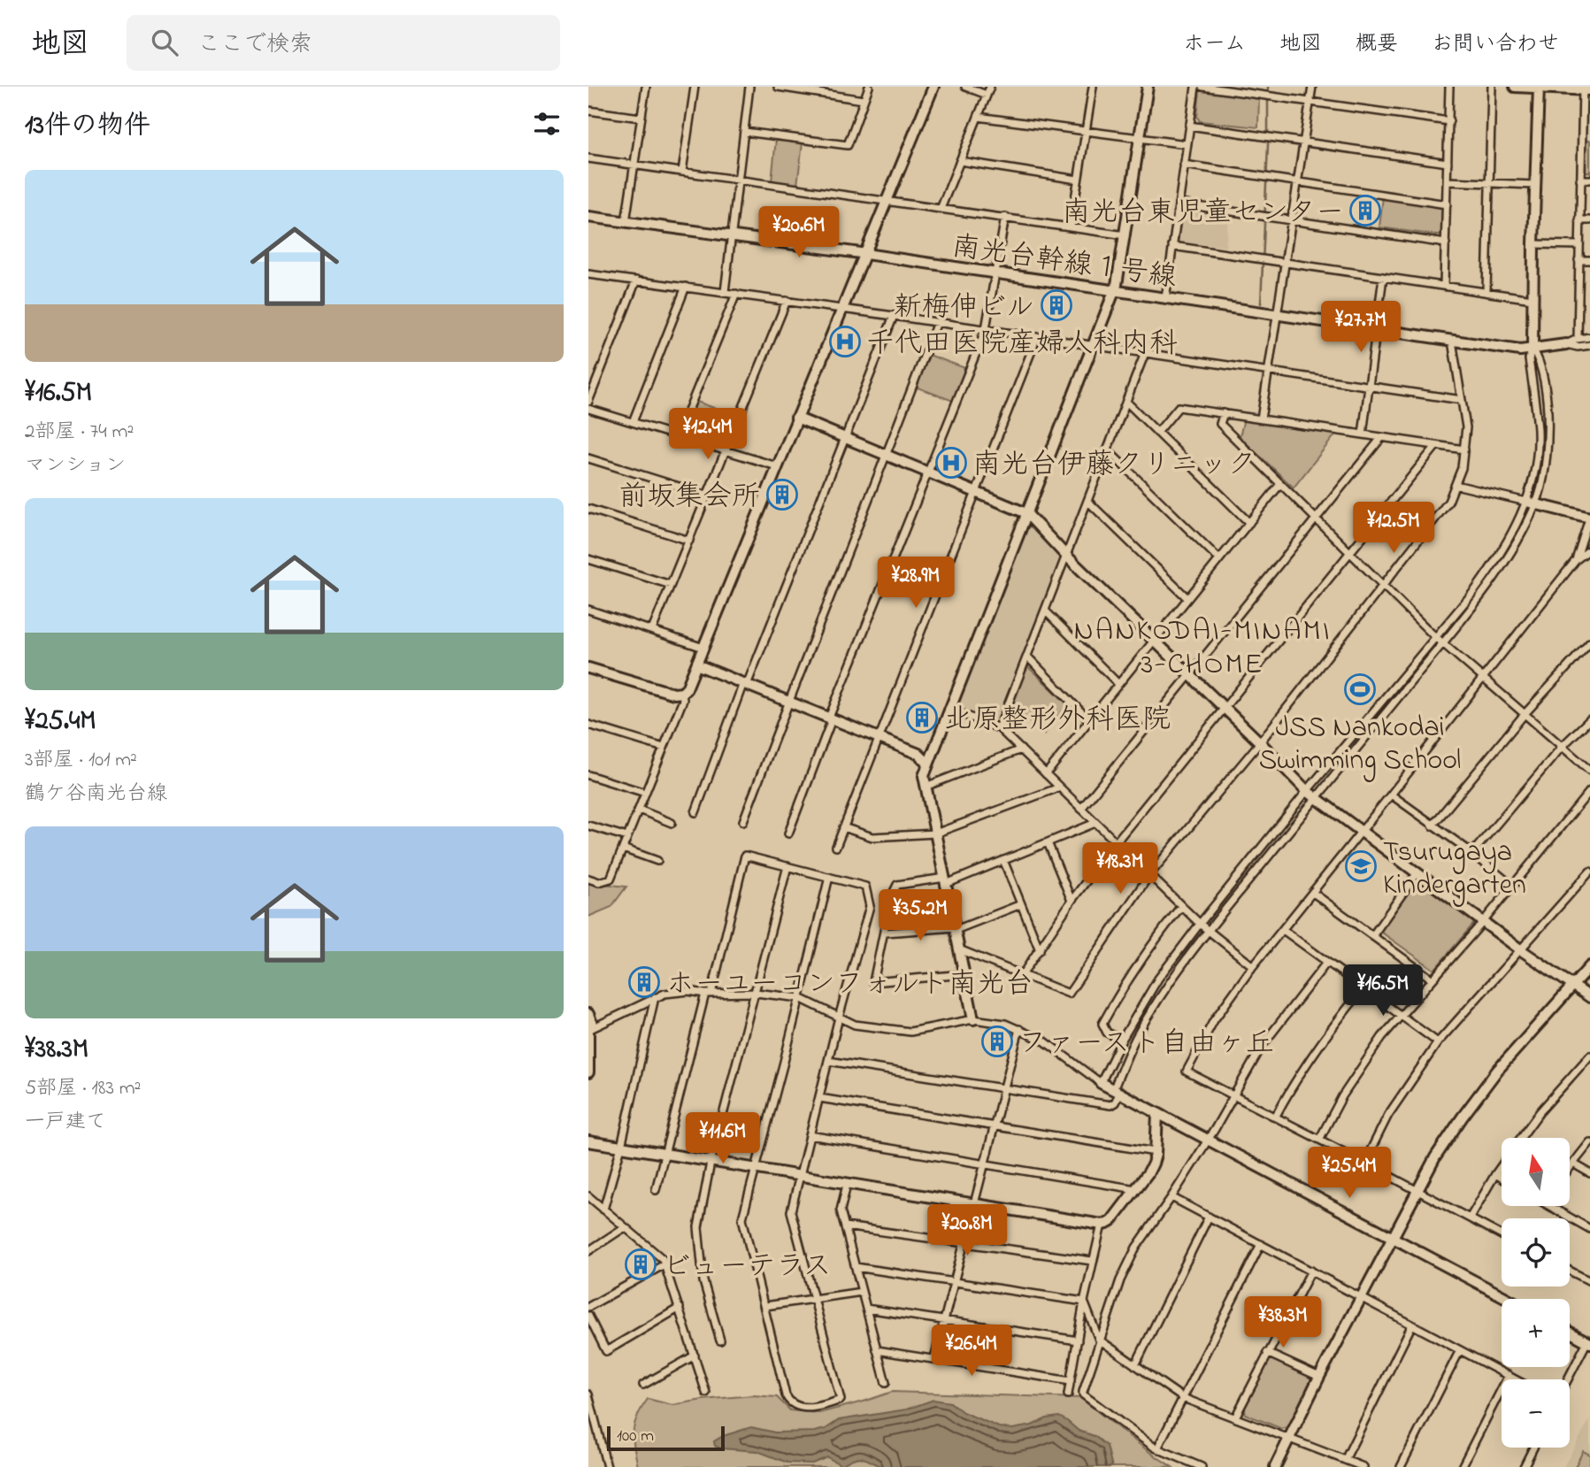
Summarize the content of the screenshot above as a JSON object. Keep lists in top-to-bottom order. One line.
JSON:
{"streets":{"street":["南光台幹線１号線"]},"districts":["NANKODAI-MINAMI 3-CHOME"],"places":{"building":["南光台東児童センター","新梅伸ビル","前坂集会所","北原整形外科医院","ホーユーコンフォルト南光台","ファースト自由ヶ丘","ビューテラス"],"hospital":["千代田医院産婦人科内科","南光台伊藤クリニック"],"sports":["JSS Nankodai Swimming School"],"school or university":["Tsurugaya Kindergarten"]},"scale_bar":"100 m","north":"top","page":{"header":"地図","search":"ここで検索","nav":["ホーム","地図","概要","お問い合わせ"],"heading":"13件の物件","list":[{"name":"¥16.5M","note":"2部屋 · 74 m² · マンション"},{"name":"¥25.4M","note":"3部屋 · 101 m² · 鶴ケ谷南光台線"},{"name":"¥38.3M","note":"5部屋 · 183 m² · 一戸建て"}],"price":["¥20.6M","¥27.7M","¥12.4M","¥12.5M","¥28.9M","¥18.3M","¥35.2M","¥16.5M","¥11.6M","¥25.4M","¥20.8M","¥38.3M","¥26.4M"],"map_buttons":["+","−"],"scale":"100 m"}}
